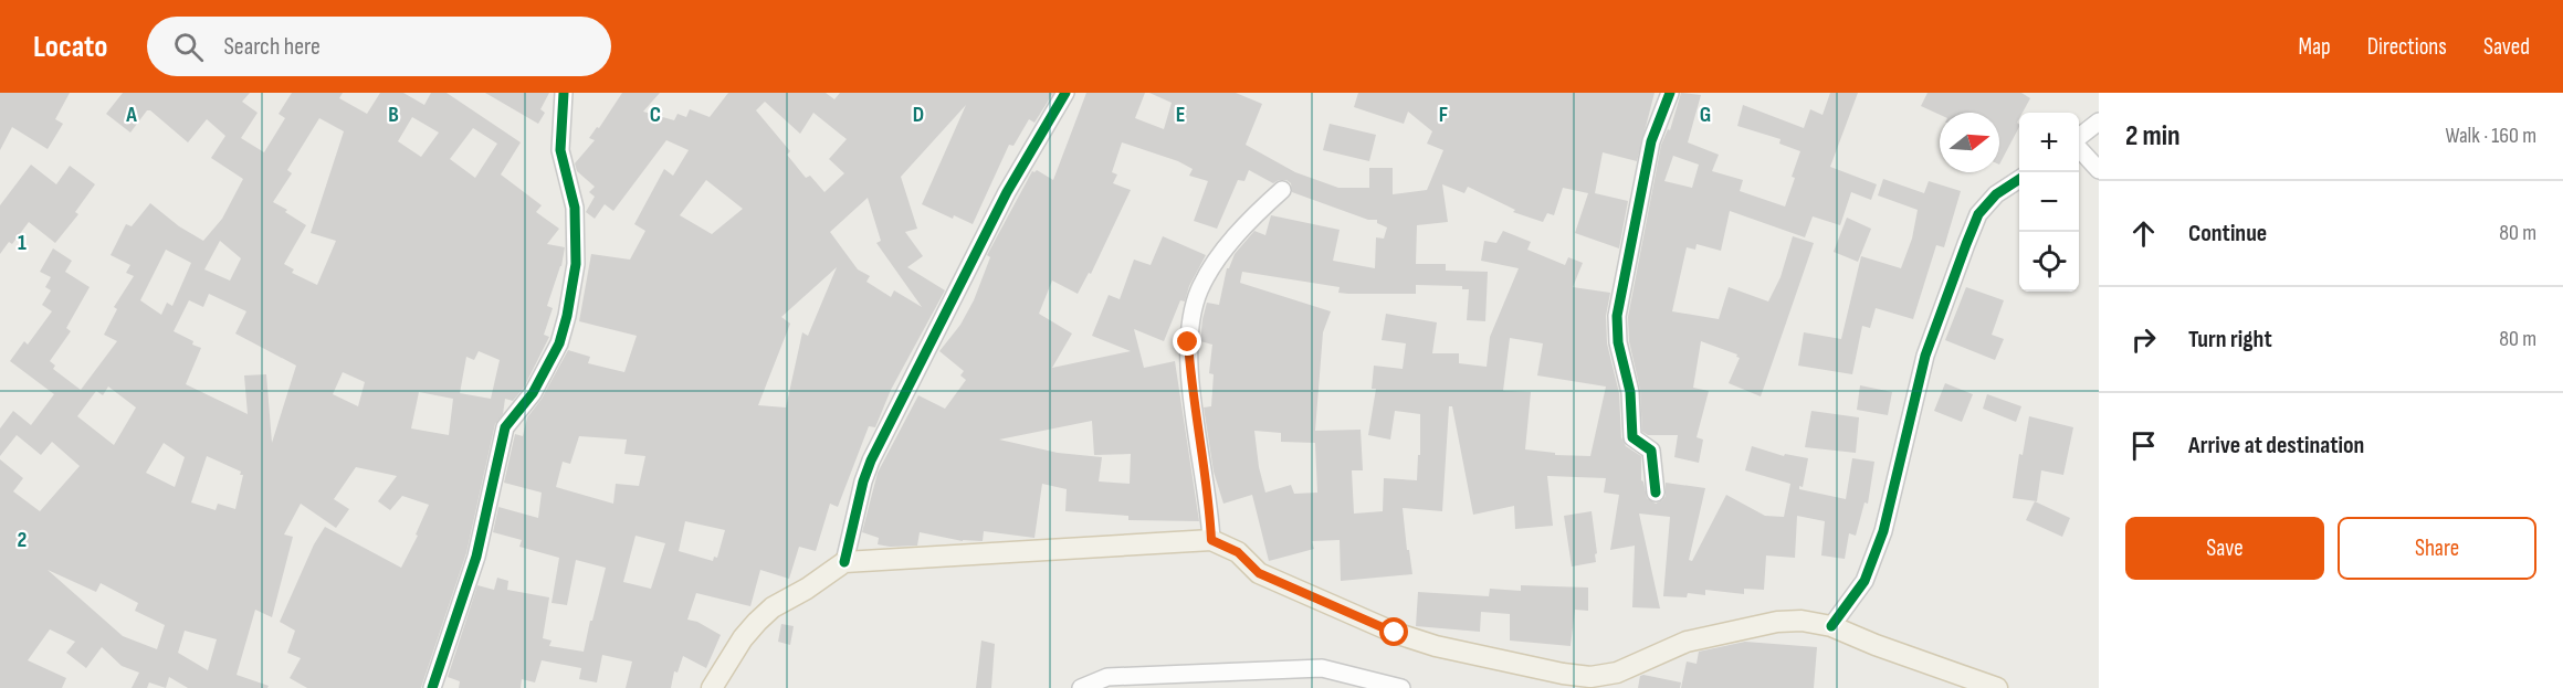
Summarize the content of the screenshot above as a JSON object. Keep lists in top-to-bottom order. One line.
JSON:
{"north":"right","page":{"header":"Locato","search":"Search here","nav":["Map","Directions","Saved"],"heading":["2 min","Walk · 160 m"],"map_buttons":["+","−"],"list":[["Continue","80 m"],["Turn right","80 m"],"Arrive at destination"],"buttons":["Save","Share"]},"grid":{"columns":["A","B","C","D","E","F","G"],"rows":["1","2"]}}
